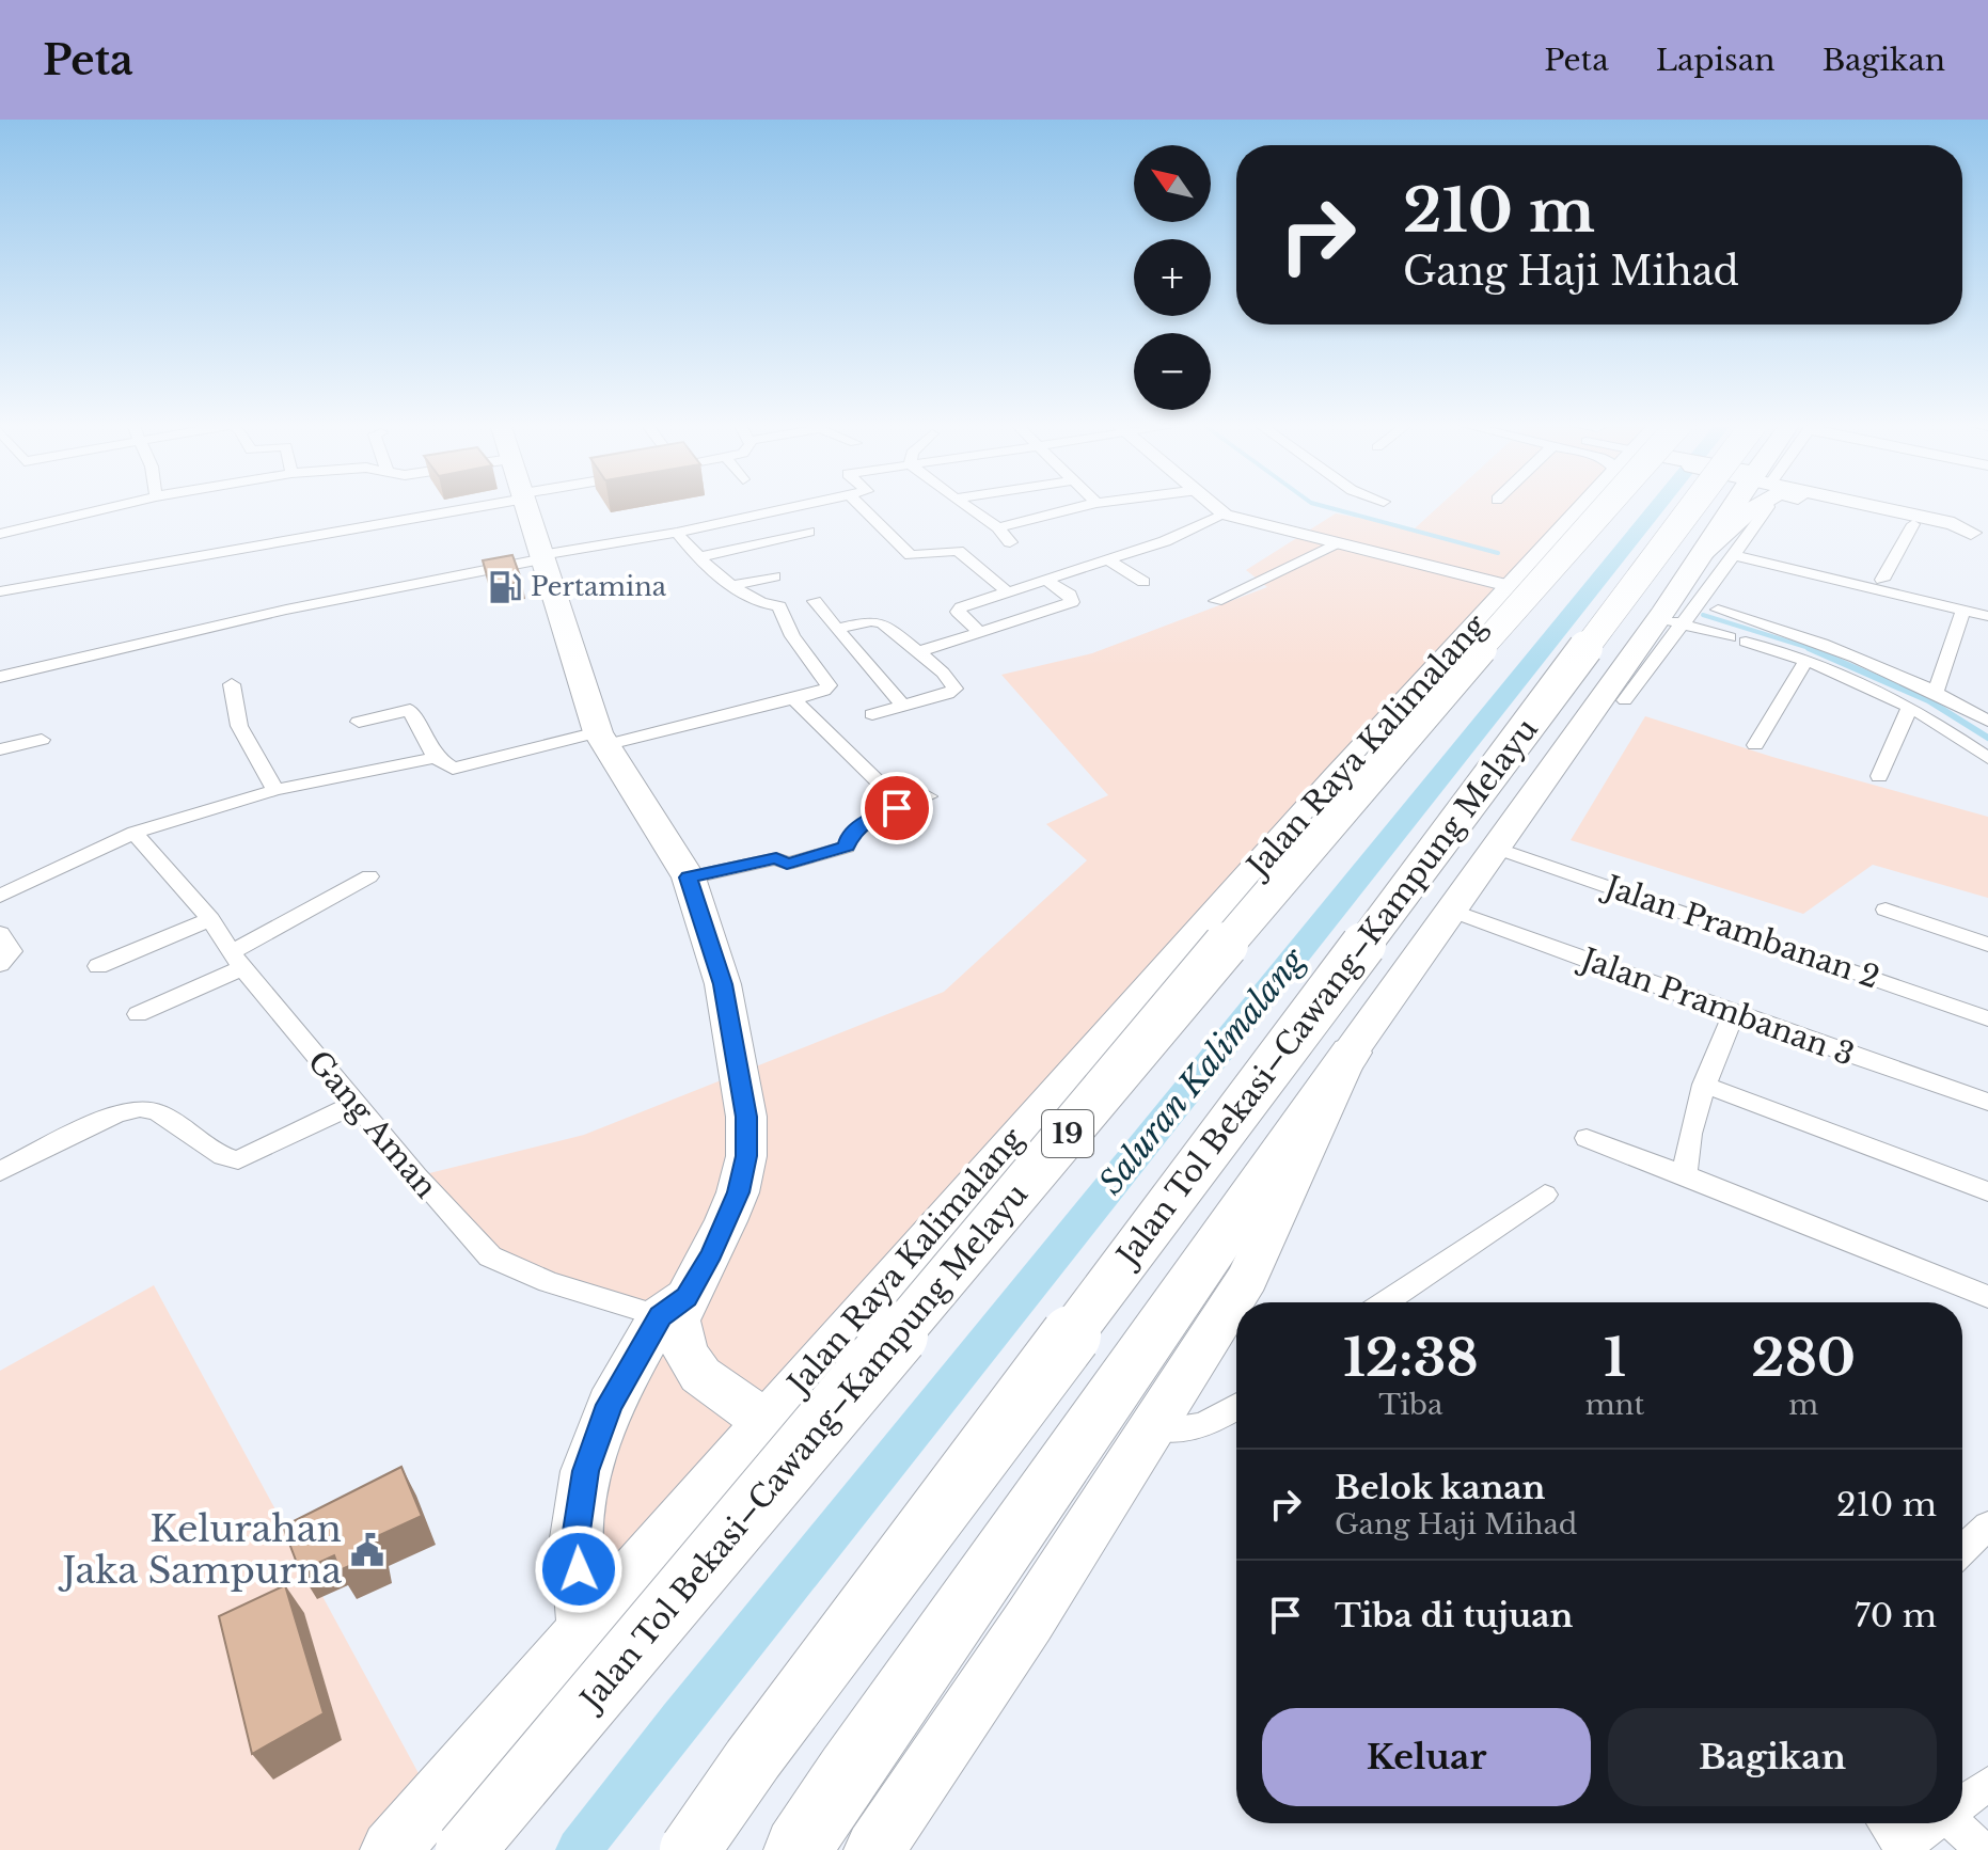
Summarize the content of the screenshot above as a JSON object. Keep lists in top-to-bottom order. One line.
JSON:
{"streets":{"highway":["Jalan Tol Bekasi–Cawang–Kampung Melayu","19"],"main road":["Jalan Raya Kalimalang"],"street":["Jalan Prambanan 2","Jalan Prambanan 3","Gang Aman"]},"water":["Saluran Kalimalang"],"places":{"fuel station":["Pertamina"],"public building":["Kelurahan Jaka Sampurna"]},"north":"top left","page":{"header":"Peta","nav":["Peta","Lapisan","Bagikan"],"map_buttons":["+","−"],"turn":["210 m","Gang Haji Mihad"],"eta":["12:38","Tiba","1","mnt","280","m"],"list":[{"name":"Belok kanan","note":"Gang Haji Mihad","value":"210 m"},{"name":"Tiba di tujuan","value":"70 m"}],"buttons":["Keluar","Bagikan"]}}
